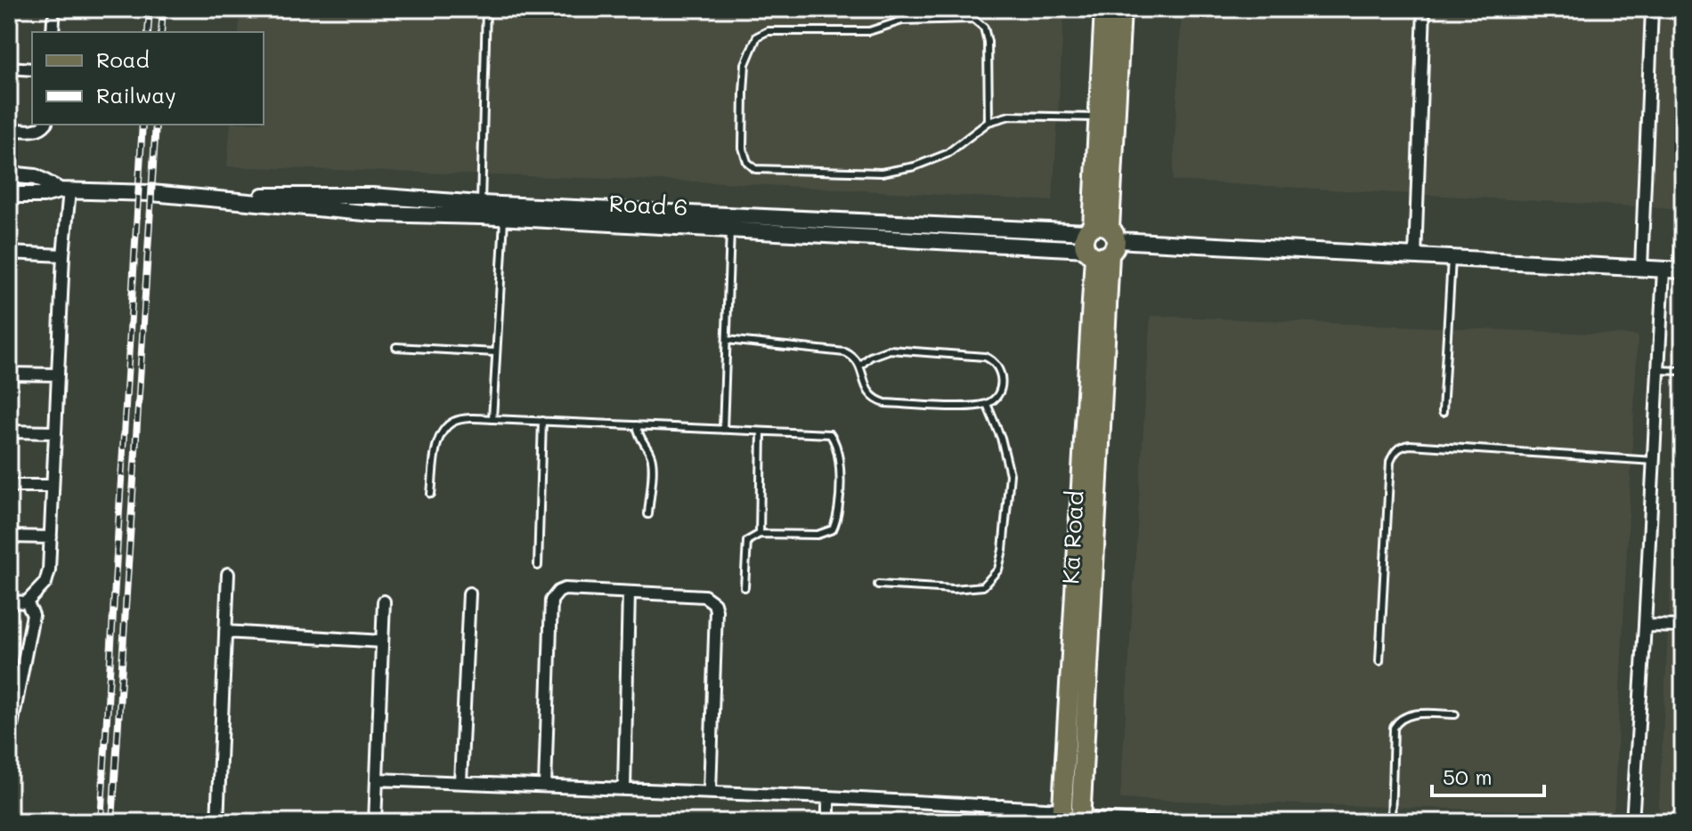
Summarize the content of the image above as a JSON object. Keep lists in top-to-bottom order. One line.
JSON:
{"streets":{"main road":["Ka Road"],"street":["Road 6"]},"crossings":[["Road 6","Ka Road"]],"legend":["Road","Railway"],"scale_bar":"50 m"}
